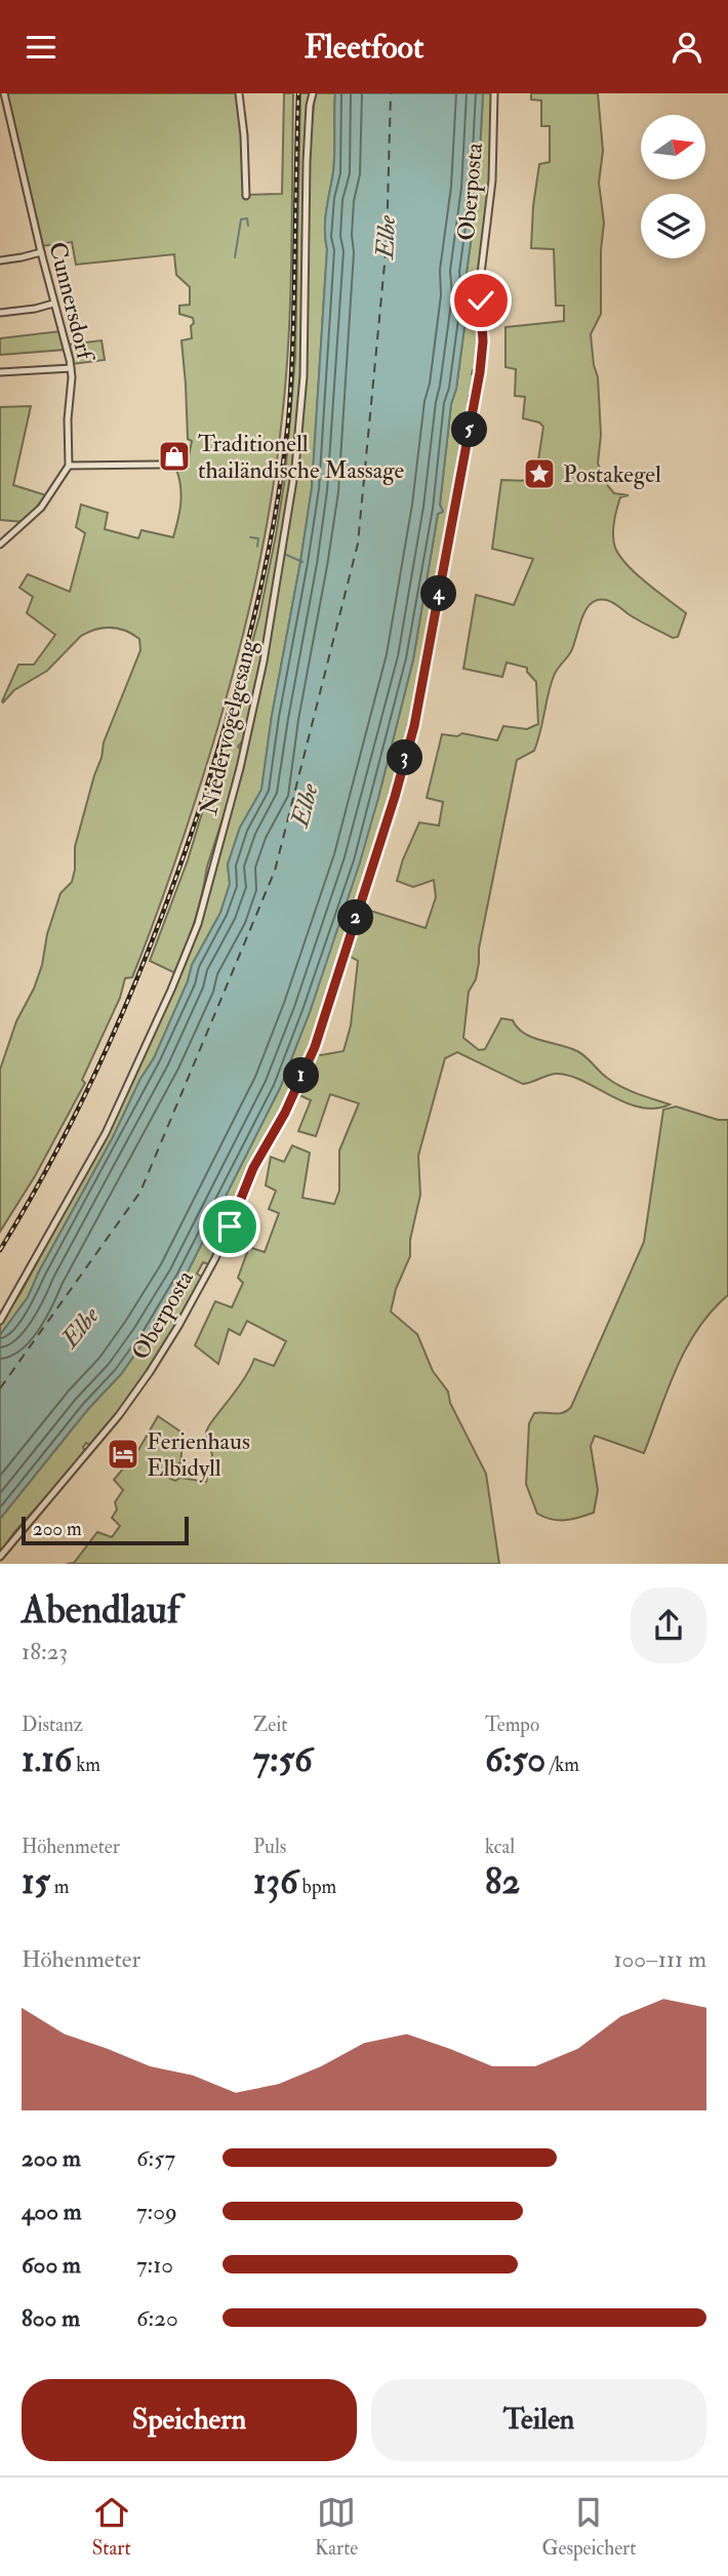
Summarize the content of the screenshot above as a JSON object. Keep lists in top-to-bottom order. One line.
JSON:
{"streets":{"street":["Oberposta","Cunnersdorf","Niedervogelgesang"]},"water":["Elbe"],"places":{"shop":["Traditionell thailändische Massage"],"place":["Postakegel"],"hotel":["Ferienhaus Elbidyll"]},"scale_bar":"200 m","north":"right","page":{"header":"Fleetfoot","pins":["5","4","3","2","1"],"scale":"200 m","heading":["Abendlauf","18:23"],"stats":[["Distanz","1.16 km"],["Zeit","7:56"],["Tempo","6:50 /km"],["Höhenmeter","15 m"],["Puls","136 bpm"],["kcal","82"]],"chart":["Höhenmeter","100–111 m"],"list":[{"name":"200 m","note":"6:57"},{"name":"400 m","note":"7:09"},{"name":"600 m","note":"7:10"},{"name":"800 m","note":"6:20"}],"buttons":["Speichern","Teilen"],"tabs":["Start","Karte","Gespeichert"]}}
